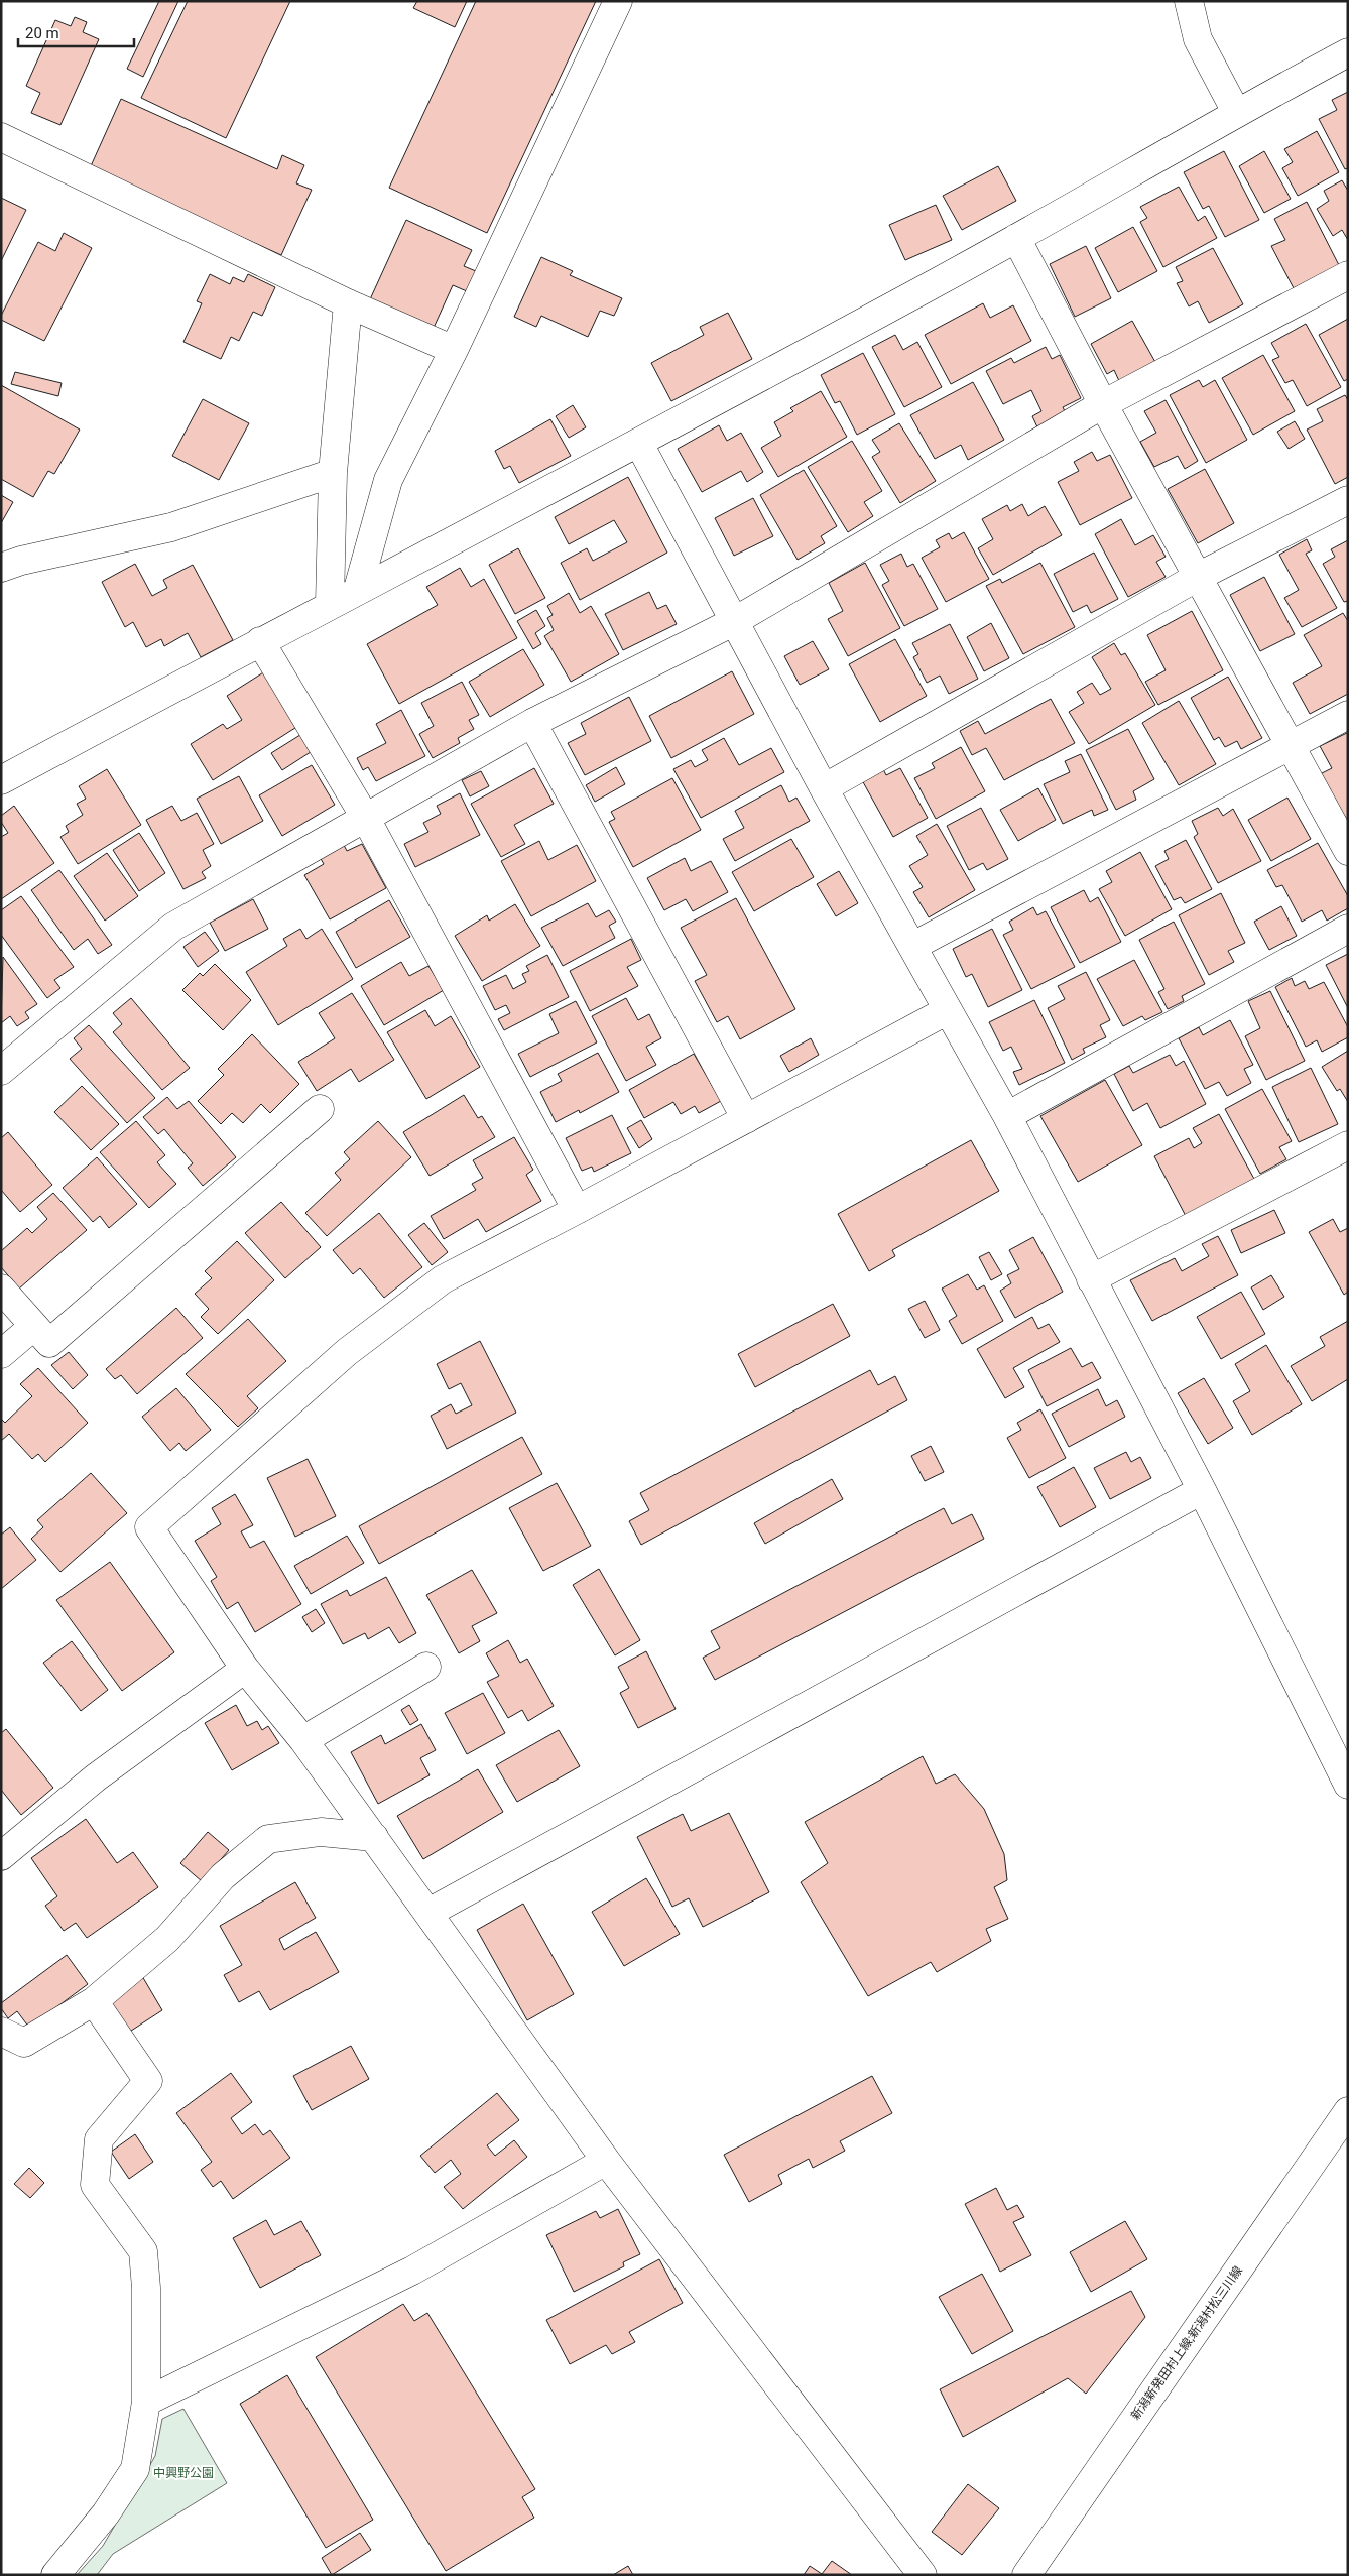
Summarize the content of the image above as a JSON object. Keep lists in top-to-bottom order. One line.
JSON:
{"streets":{"street":["新潟新発田村上線;新潟村松三川線"]},"parks":["中興野公園"],"scale_bar":"20 m"}
